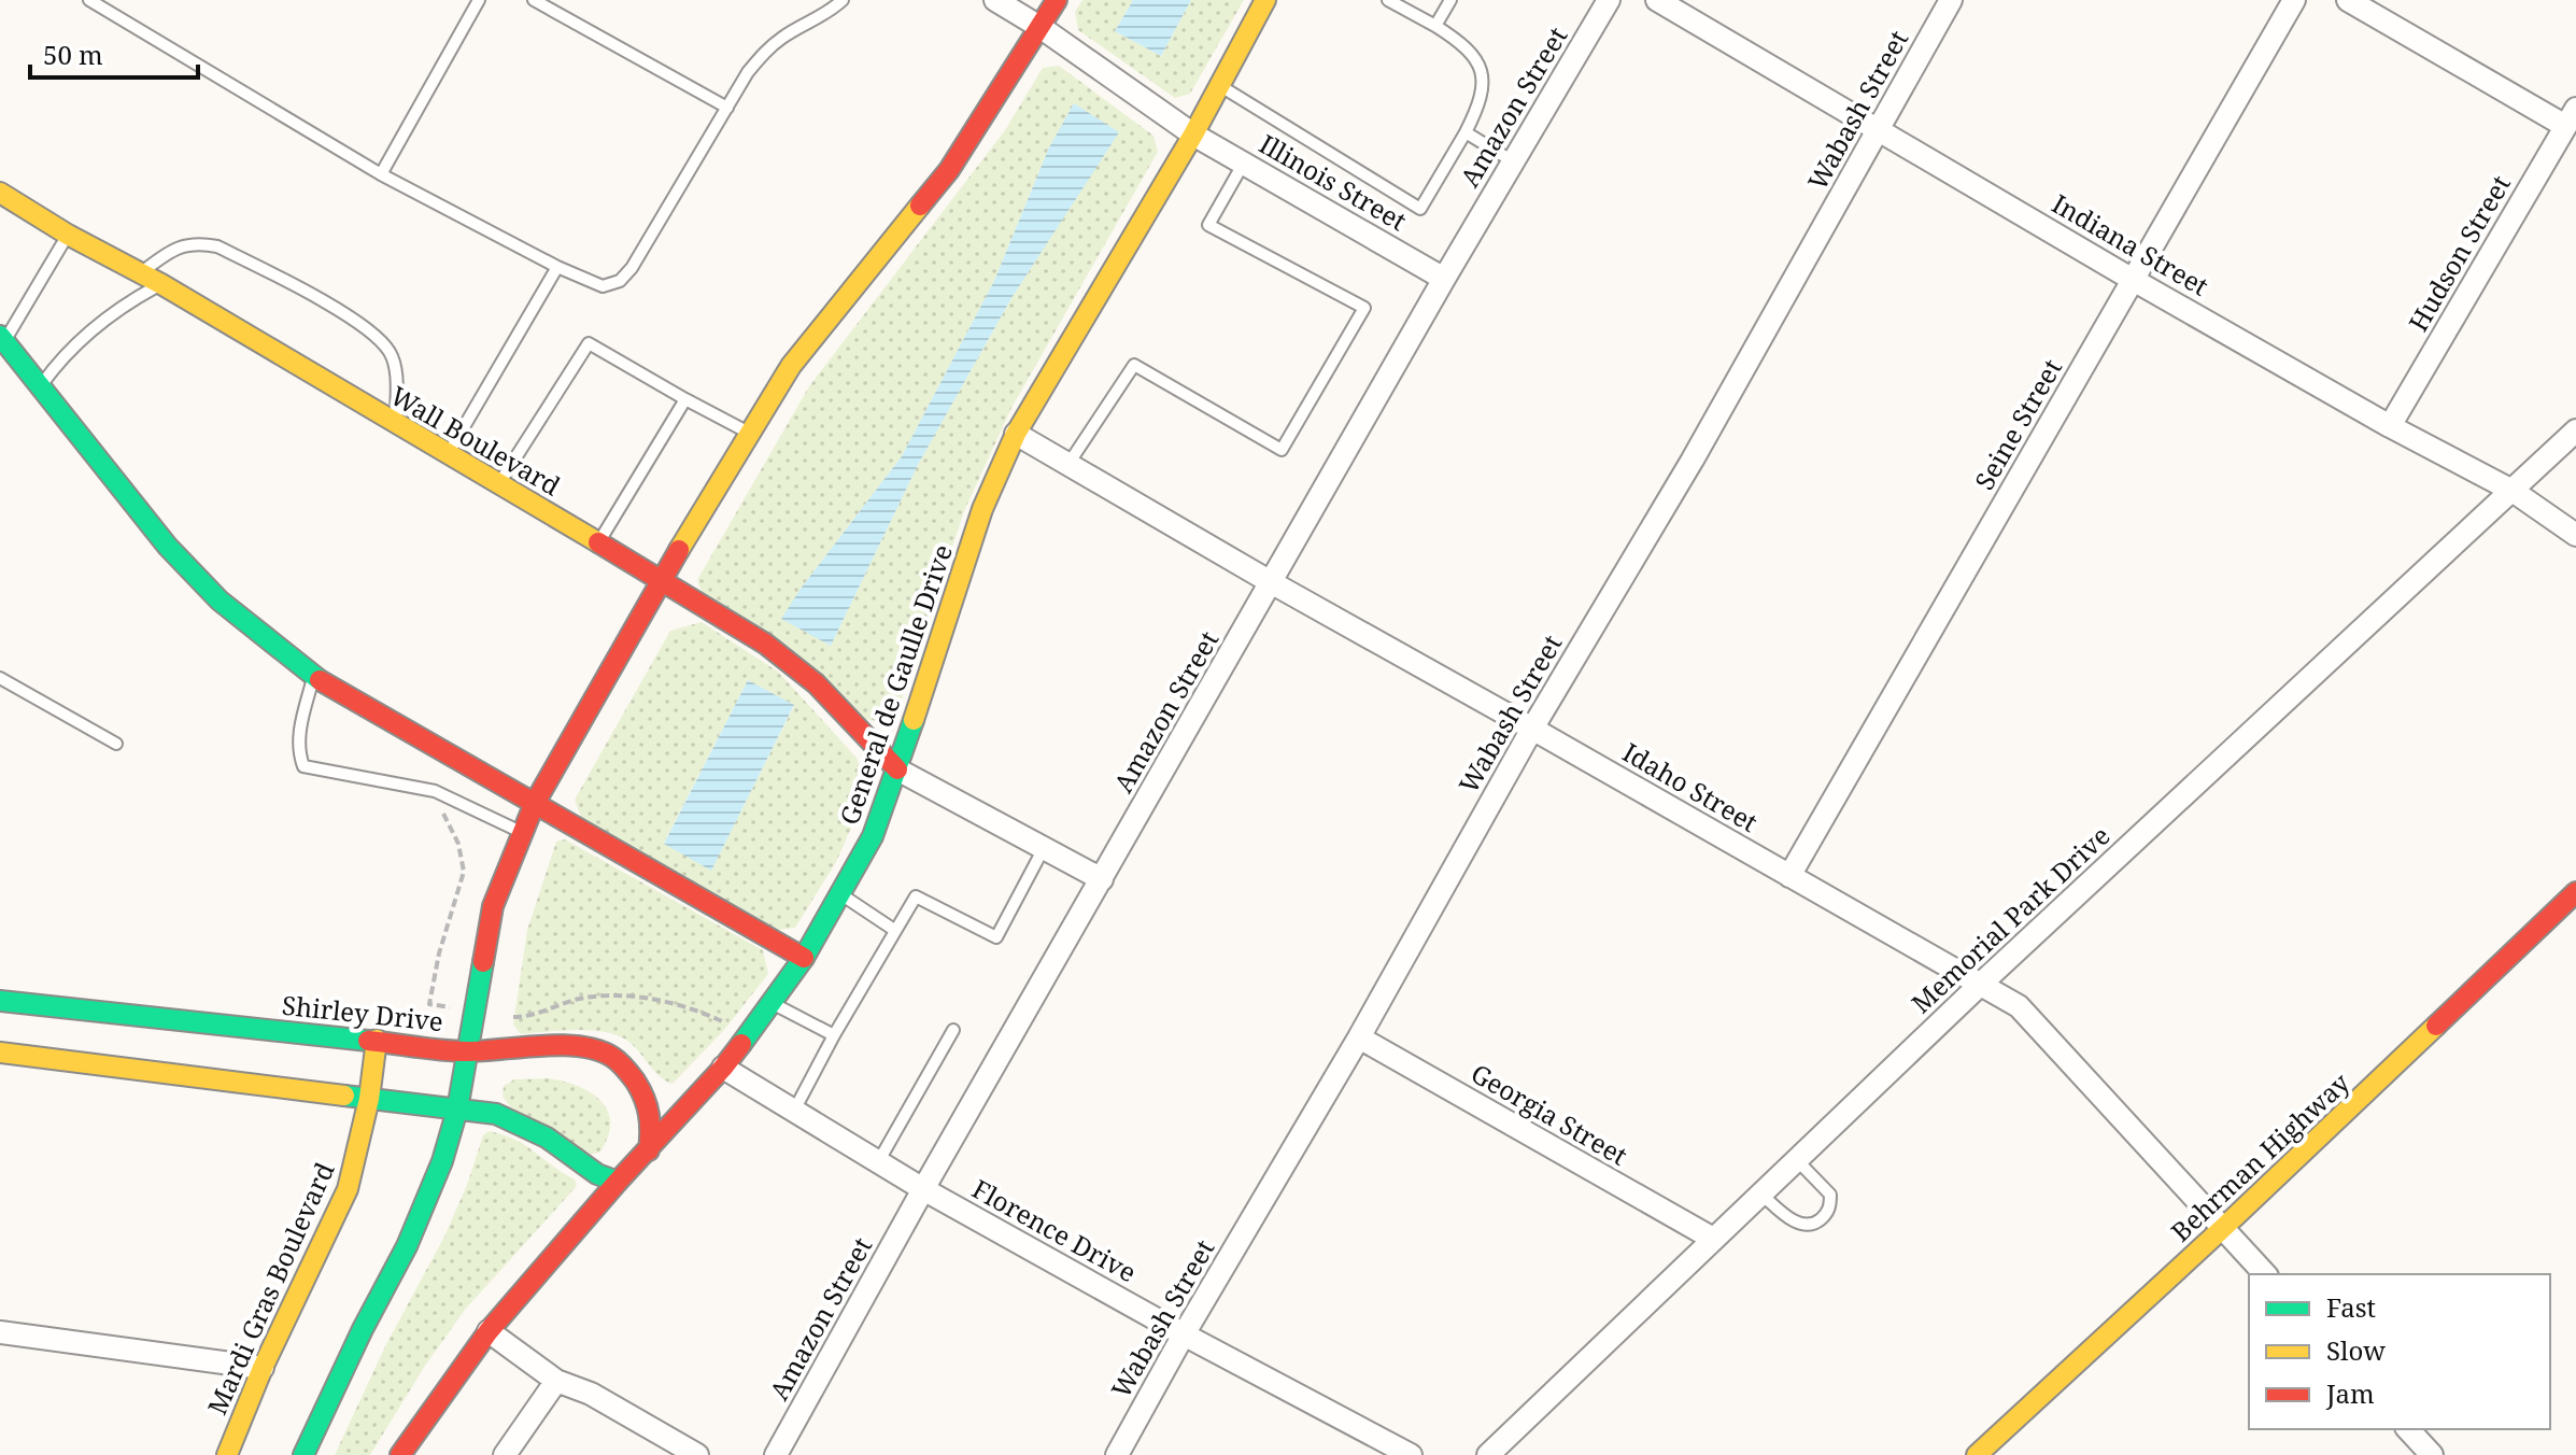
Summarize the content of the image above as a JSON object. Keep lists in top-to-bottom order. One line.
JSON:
{"streets":{"street":["Amazon Street","Wabash Street","Illinois Street","Indiana Street","Hudson Street","Seine Street","Wall Boulevard","General de Gaulle Drive","Idaho Street","Memorial Park Drive","Shirley Drive","Georgia Street","Behrman Highway","Florence Drive","Mardi Gras Boulevard"]},"crossings":[["Amazon Street","Illinois Street"],["Amazon Street","Idaho Street"],["Amazon Street","Florence Drive"],["Wabash Street","Indiana Street"],["Wabash Street","Idaho Street"],["Wabash Street","Georgia Street"],["Wabash Street","Florence Drive"],["Illinois Street","General de Gaulle Drive"],["Indiana Street","Hudson Street"],["Indiana Street","Seine Street"],["Indiana Street","Memorial Park Drive"],["Seine Street","Idaho Street"],["Wall Boulevard","General de Gaulle Drive"],["General de Gaulle Drive","Idaho Street"],["General de Gaulle Drive","Shirley Drive"],["General de Gaulle Drive","Florence Drive"],["Idaho Street","Memorial Park Drive"],["Idaho Street","Behrman Highway"],["Memorial Park Drive","Georgia Street"],["Shirley Drive","Mardi Gras Boulevard"]],"legend":["Fast","Slow","Jam"],"scale_bar":"50 m"}
